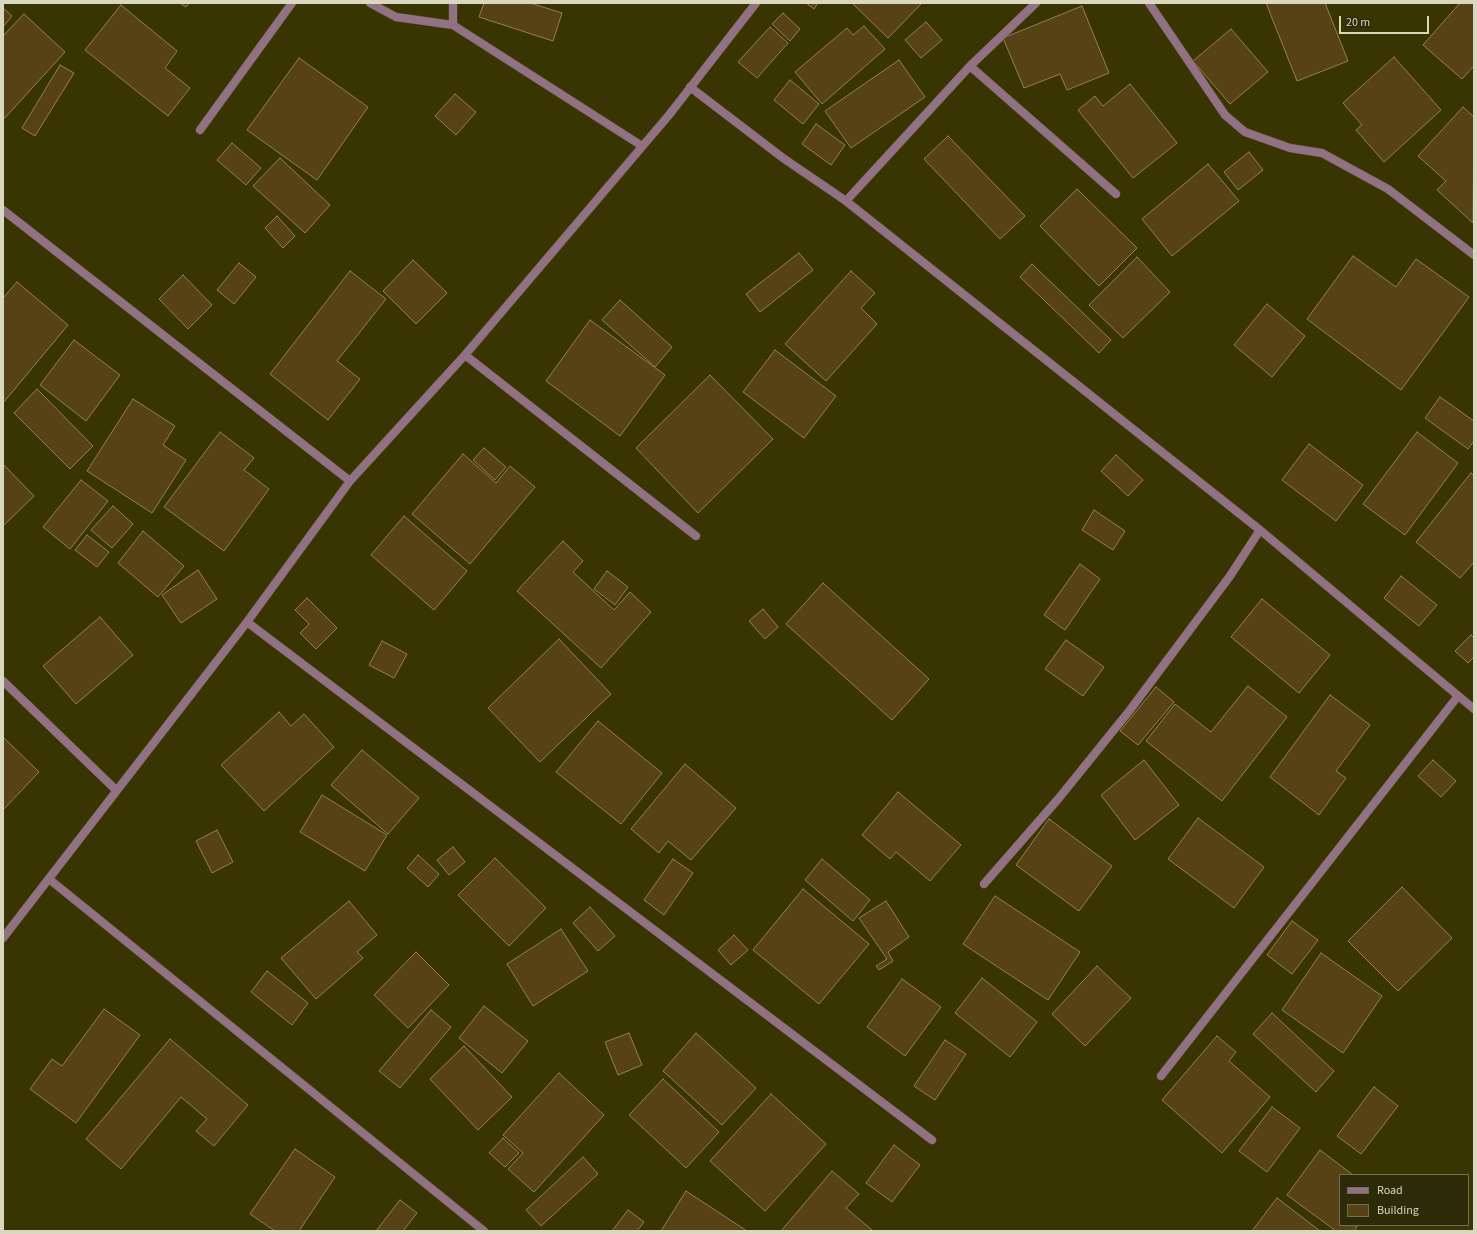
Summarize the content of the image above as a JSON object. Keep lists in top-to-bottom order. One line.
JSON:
{"legend":["Road","Building"],"scale_bar":"20 m"}
